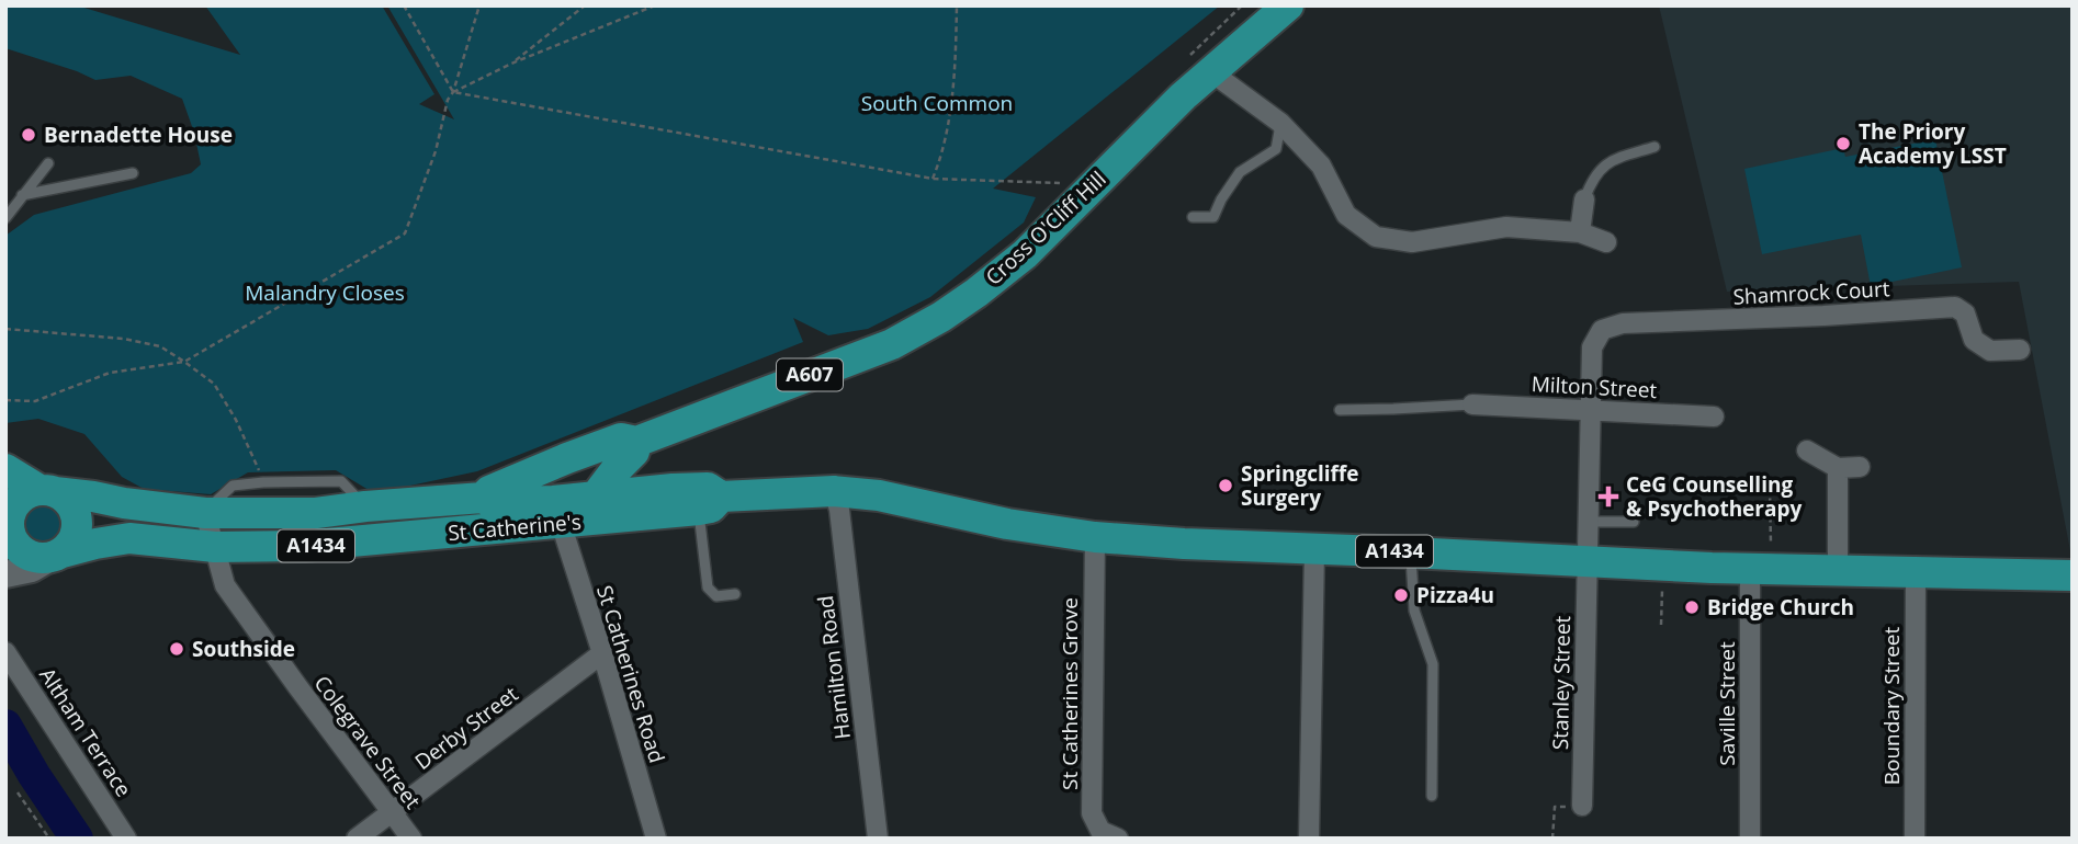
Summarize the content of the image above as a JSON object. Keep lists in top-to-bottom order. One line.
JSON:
{"streets":{"main road":["Cross O'Cliff Hill","A607","St Catherine's","A1434"],"street":["Shamrock Court","Milton Street","Hamilton Road","St Catherines Road","Stanley Street","St Catherines Grove","Saville Street","Boundary Street","Derby Street","Altham Terrace","Colegrave Street"]},"crossings":[["Cross O'Cliff Hill","St Catherine's"],["Shamrock Court","Stanley Street"],["Milton Street","Stanley Street"],["St Catherine's","A1434"],["St Catherine's","St Catherines Road"],["St Catherine's","Colegrave Street"],["A1434","Hamilton Road"],["A1434","Stanley Street"],["A1434","St Catherines Grove"],["A1434","Saville Street"],["A1434","Boundary Street"],["St Catherines Road","Derby Street"],["Derby Street","Colegrave Street"]],"parks":["South Common","Malandry Closes"],"places":{"other":["Bernadette House","The Priory Academy LSST","Springcliffe Surgery","Pizza4u","Bridge Church","Southside"],"health":["CeG Counselling & Psychotherapy"]}}
